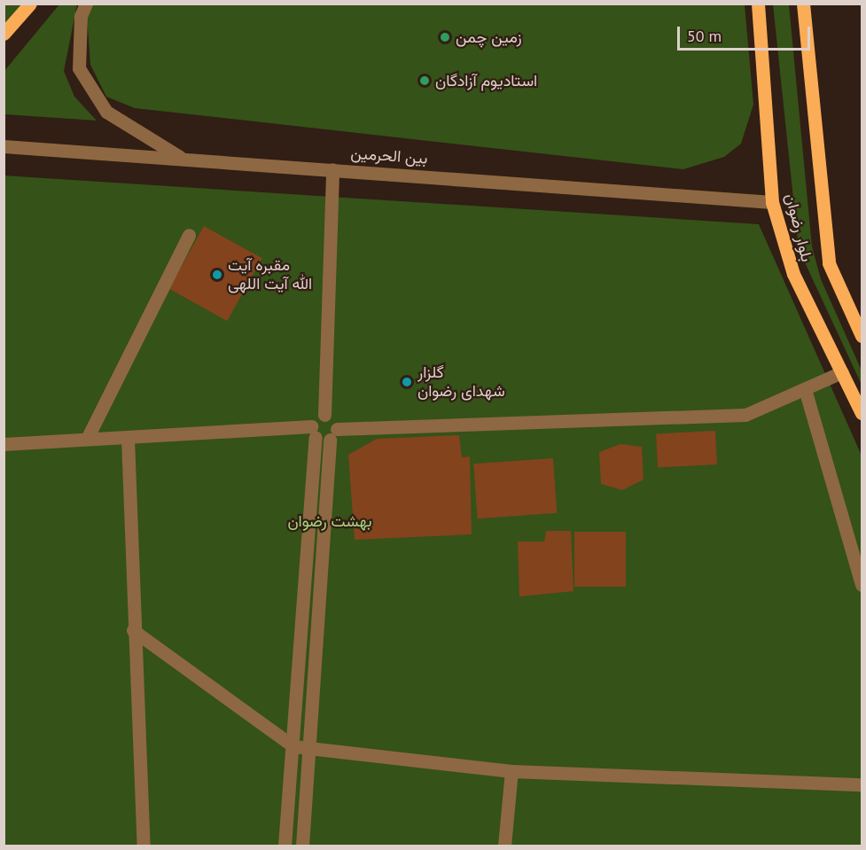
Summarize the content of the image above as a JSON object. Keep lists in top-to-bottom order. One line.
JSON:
{"streets":{"main road":["بلوار رضوان"],"street":["بین الحرمین"]},"crossings":[["بین الحرمین","بلوار رضوان"]],"parks":["بهشت رضوان"],"places":["زمین چمن","استادیوم آزادگان","مقبره آیت الله آیت اللهی","گلزار شهدای رضوان"],"scale_bar":"50 m"}
